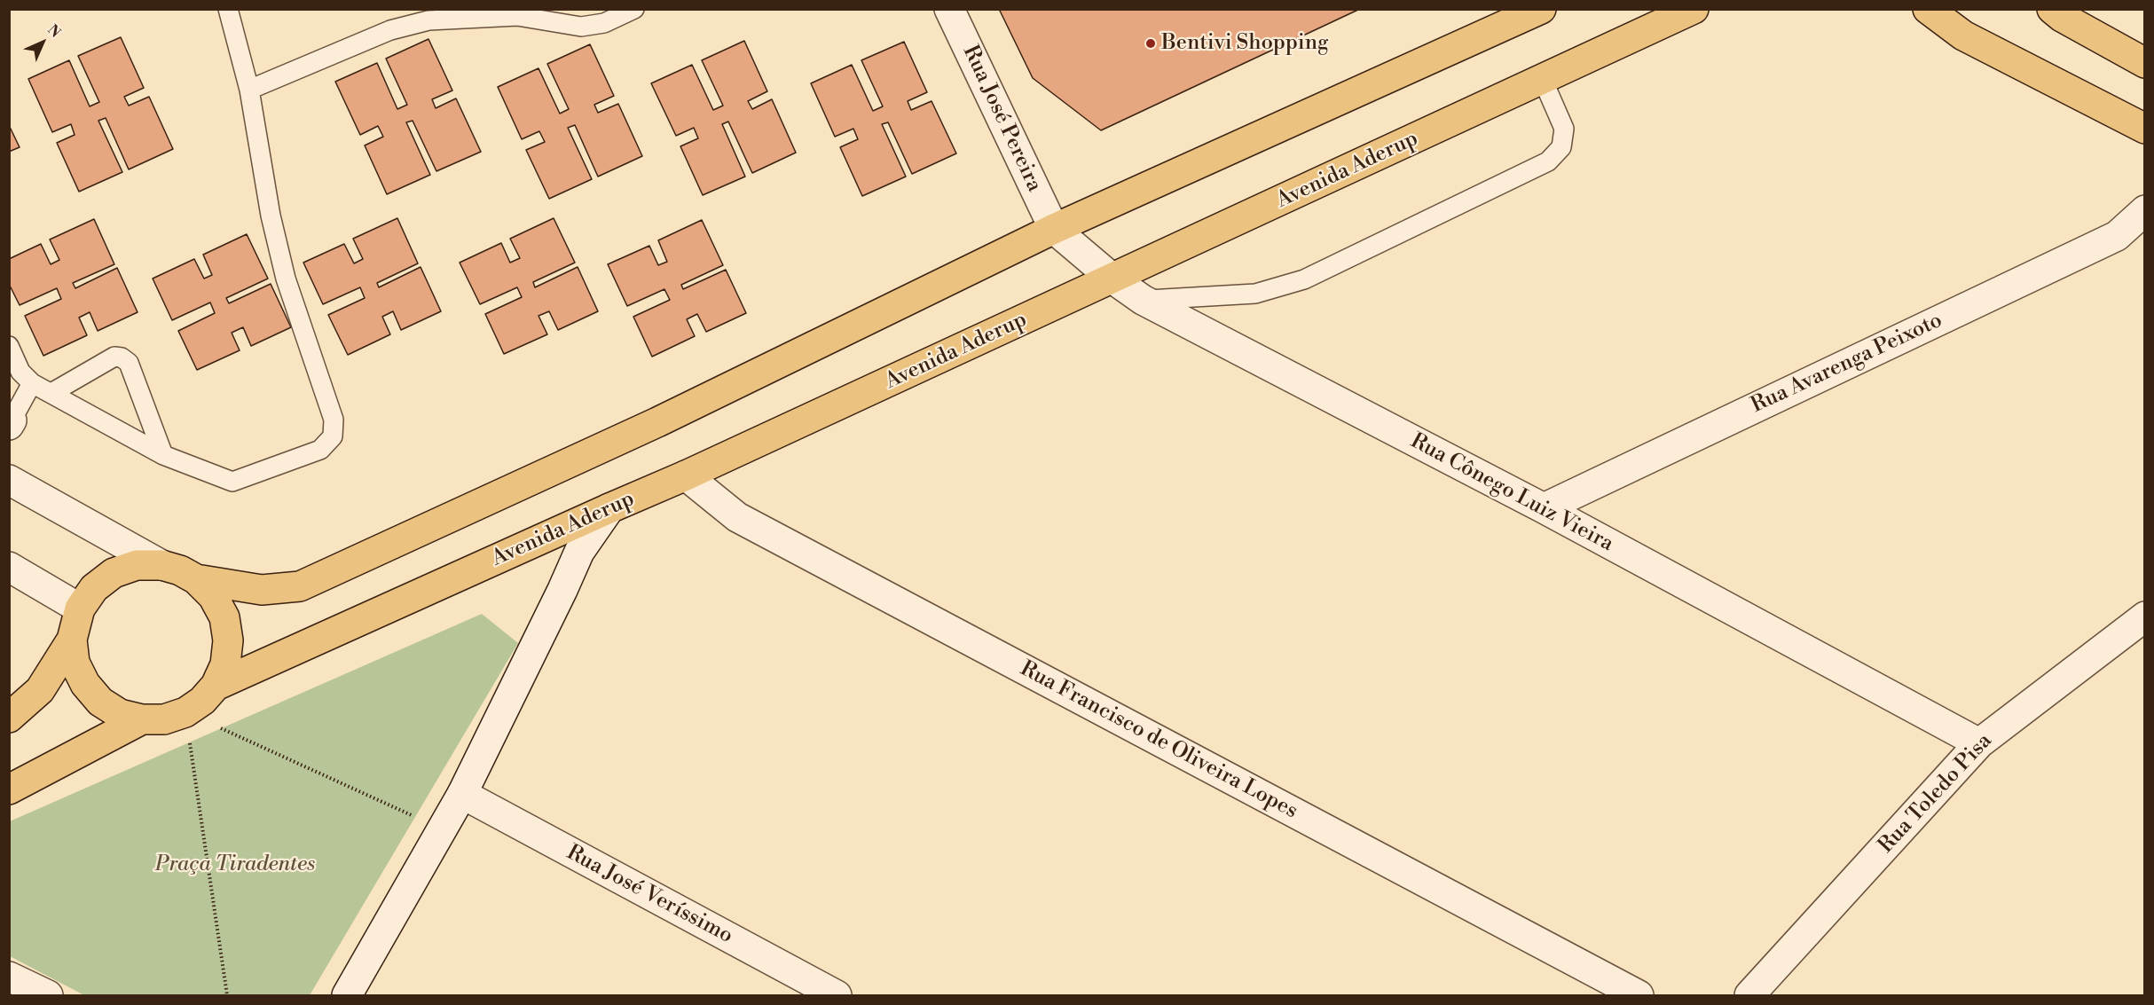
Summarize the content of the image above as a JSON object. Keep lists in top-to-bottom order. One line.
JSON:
{"streets":{"main road":["Avenida Aderup"],"street":["Rua José Pereira","Rua Avarenga Peixoto","Rua Cônego Luiz Vieira","Rua Francisco de Oliveira Lopes","Rua Toledo Pisa","Rua José Veríssimo"]},"crossings":[["Rua José Pereira","Avenida Aderup"],["Rua José Pereira","Rua Cônego Luiz Vieira"],["Avenida Aderup","Rua Cônego Luiz Vieira"],["Avenida Aderup","Rua Francisco de Oliveira Lopes"],["Rua Avarenga Peixoto","Rua Cônego Luiz Vieira"],["Rua Cônego Luiz Vieira","Rua Toledo Pisa"]],"parks":["Praça Tiradentes"],"places":["Bentivi Shopping"],"north":"top right"}
